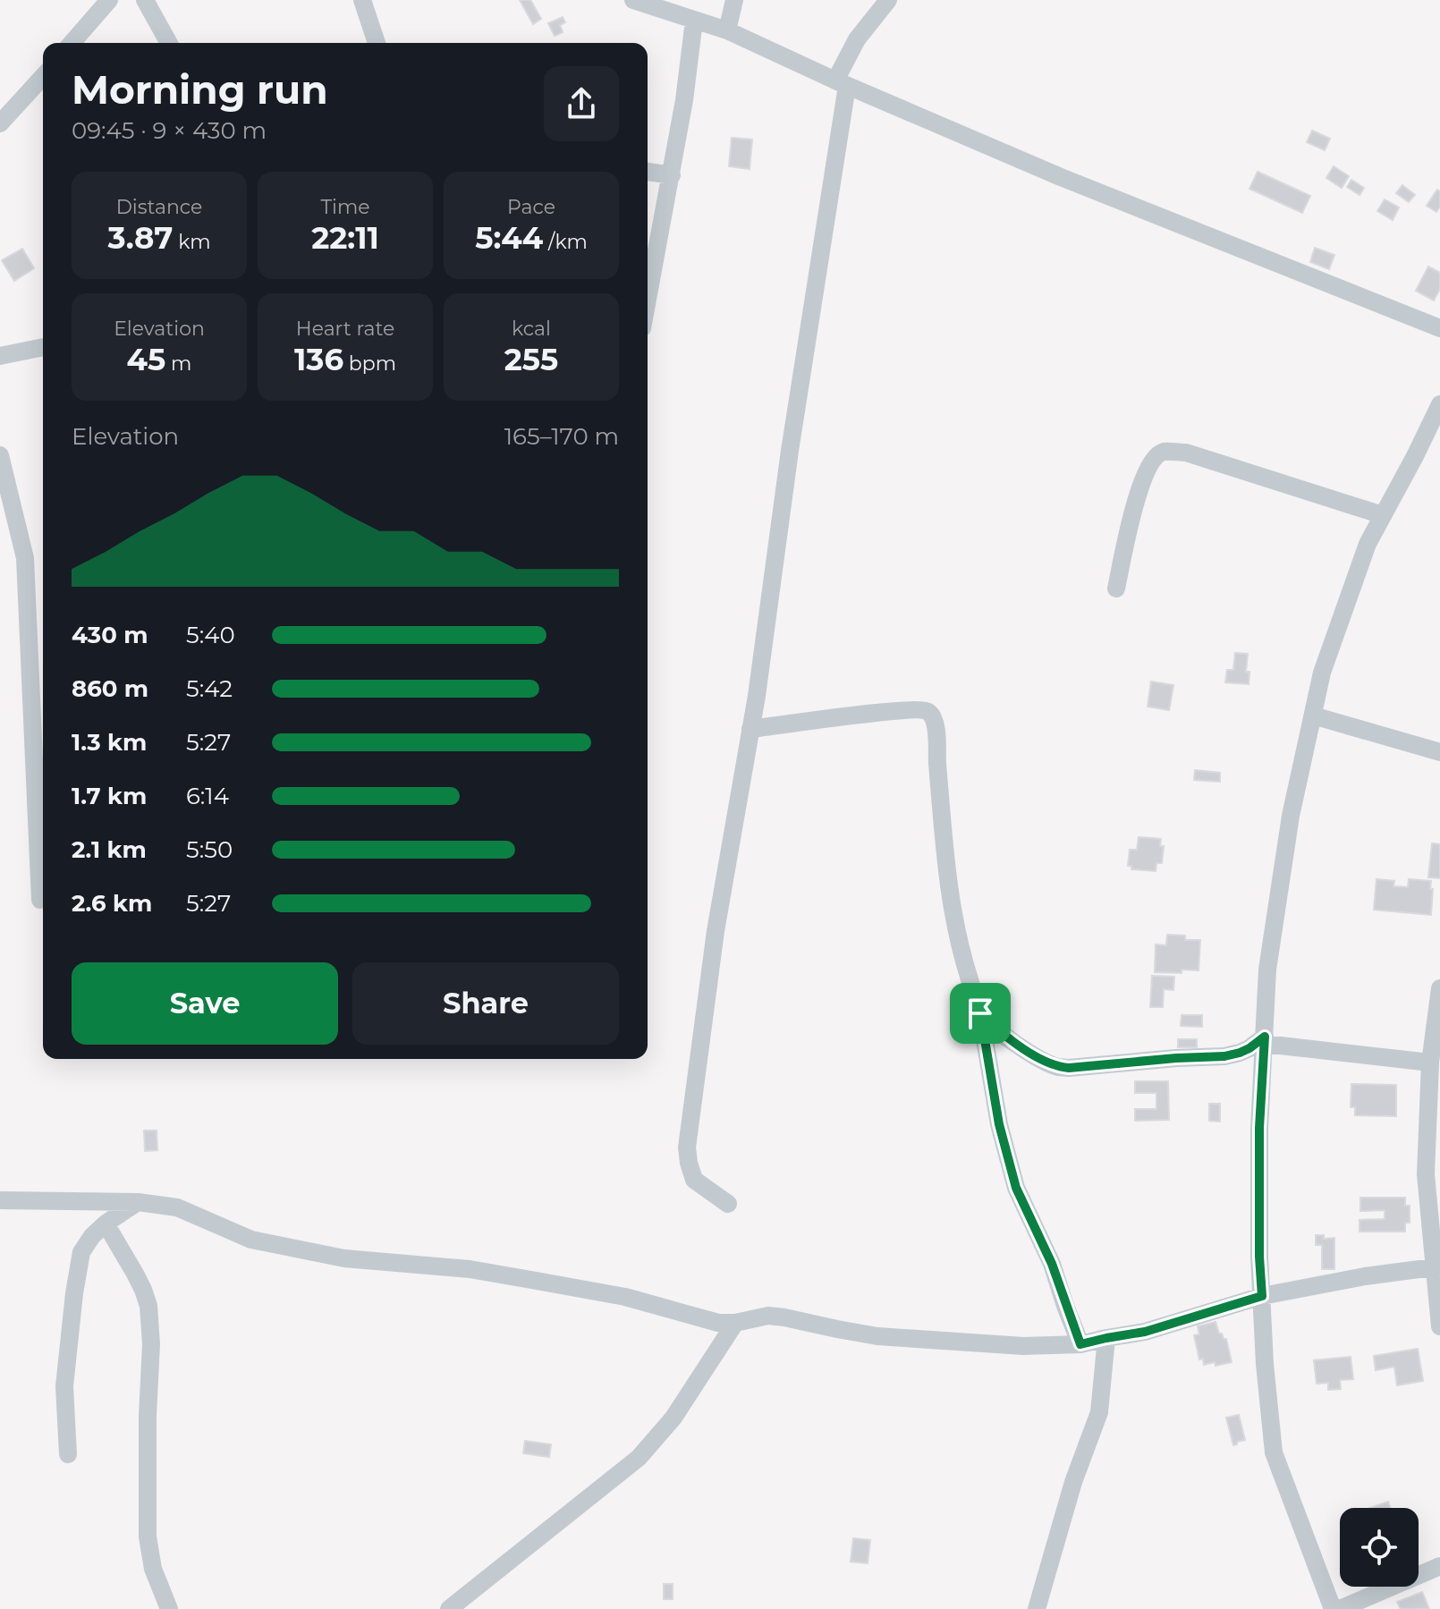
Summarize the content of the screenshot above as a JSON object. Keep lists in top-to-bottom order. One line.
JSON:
{"page":{"heading":["Morning run","09:45 · 9 × 430 m"],"stats":[["Distance","3.87 km"],["Time","22:11"],["Pace","5:44 /km"],["Elevation","45 m"],["Heart rate","136 bpm"],["kcal","255"]],"chart":["Elevation","165–170 m"],"list":[{"name":"430 m","note":"5:40"},{"name":"860 m","note":"5:42"},{"name":"1.3 km","note":"5:27"},{"name":"1.7 km","note":"6:14"},{"name":"2.1 km","note":"5:50"},{"name":"2.6 km","note":"5:27"}],"buttons":["Save","Share"]}}
